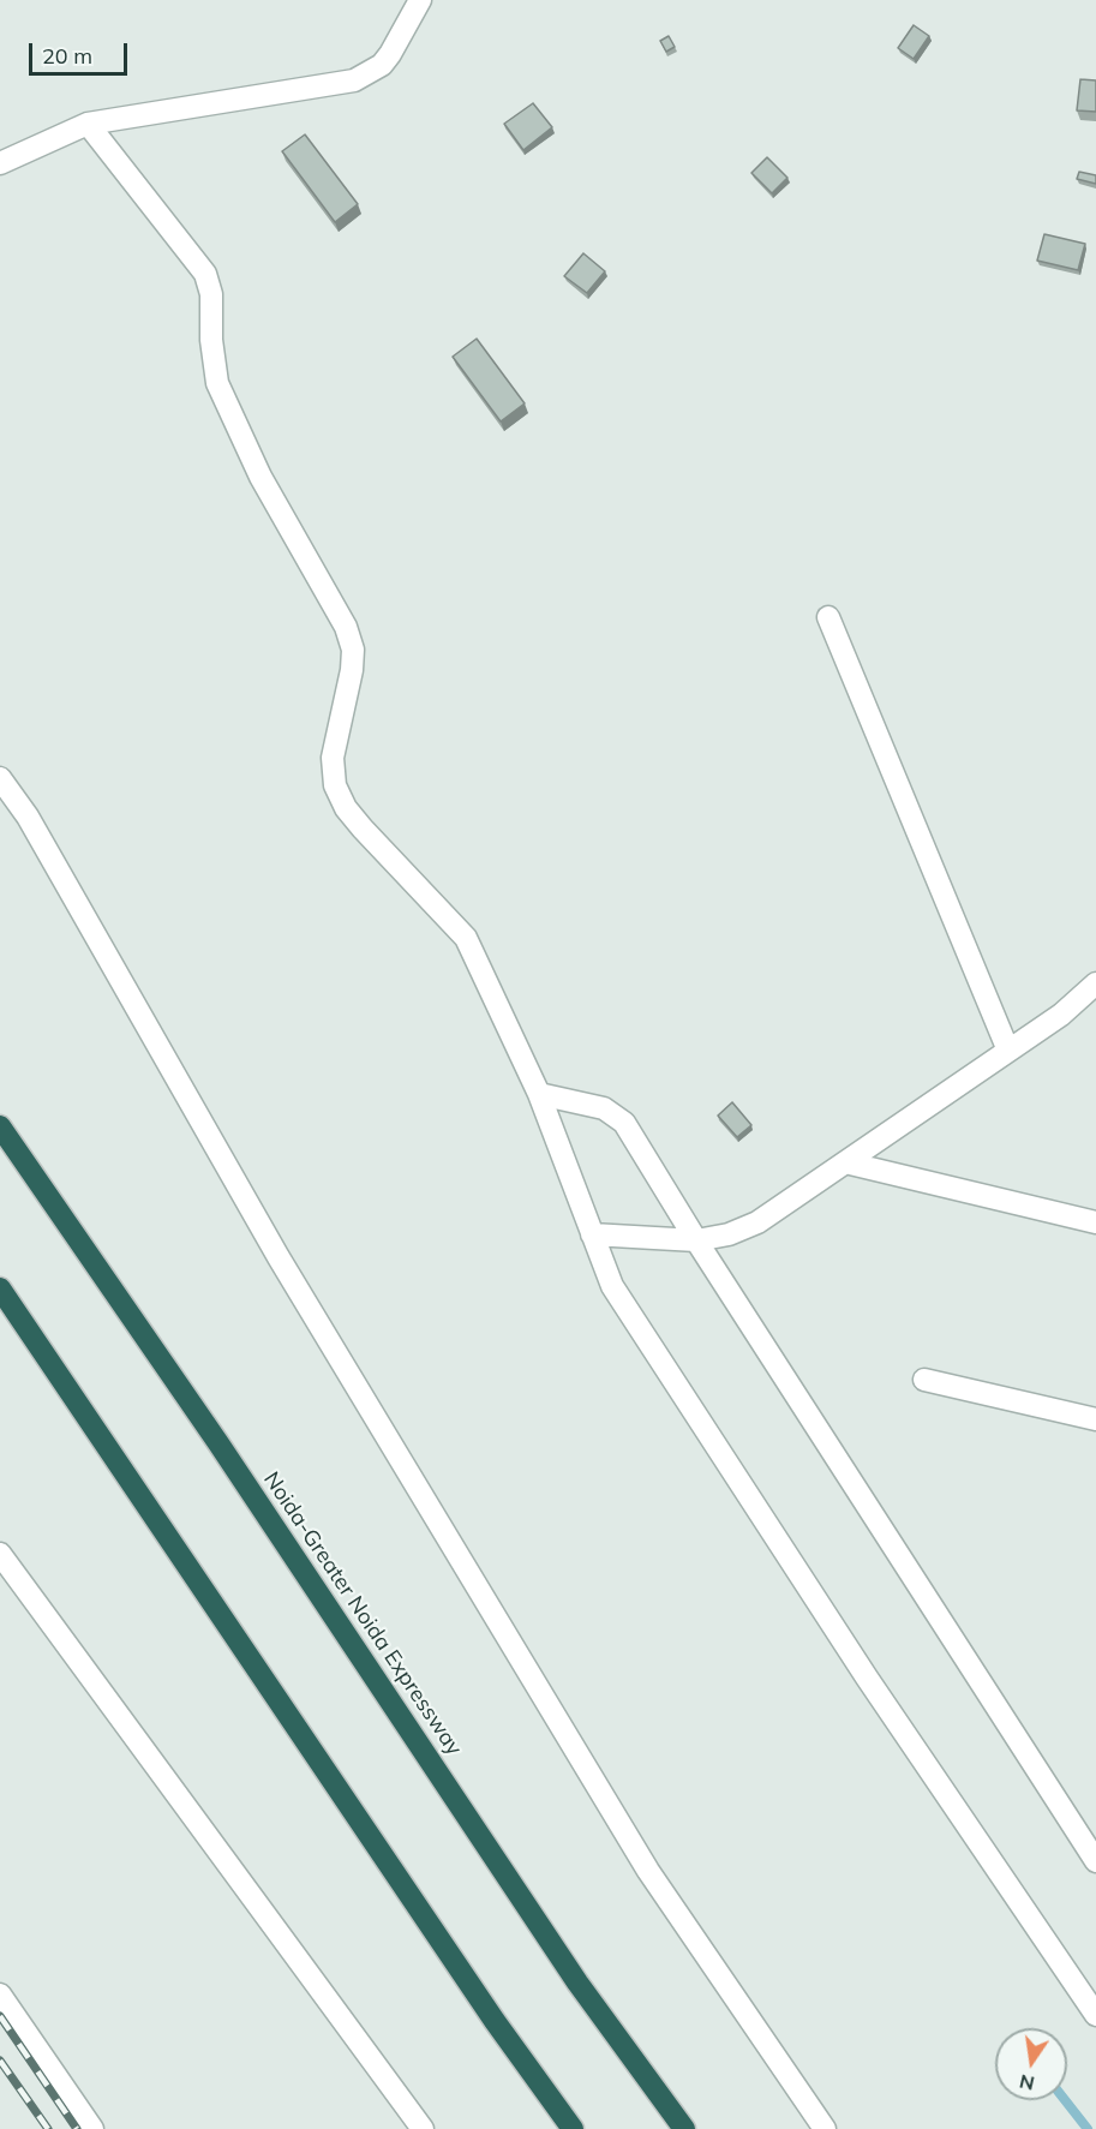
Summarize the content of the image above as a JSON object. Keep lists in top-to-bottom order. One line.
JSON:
{"streets":{"highway":["Noida-Greater Noida Expressway"]},"scale_bar":"20 m","north":"bottom"}
